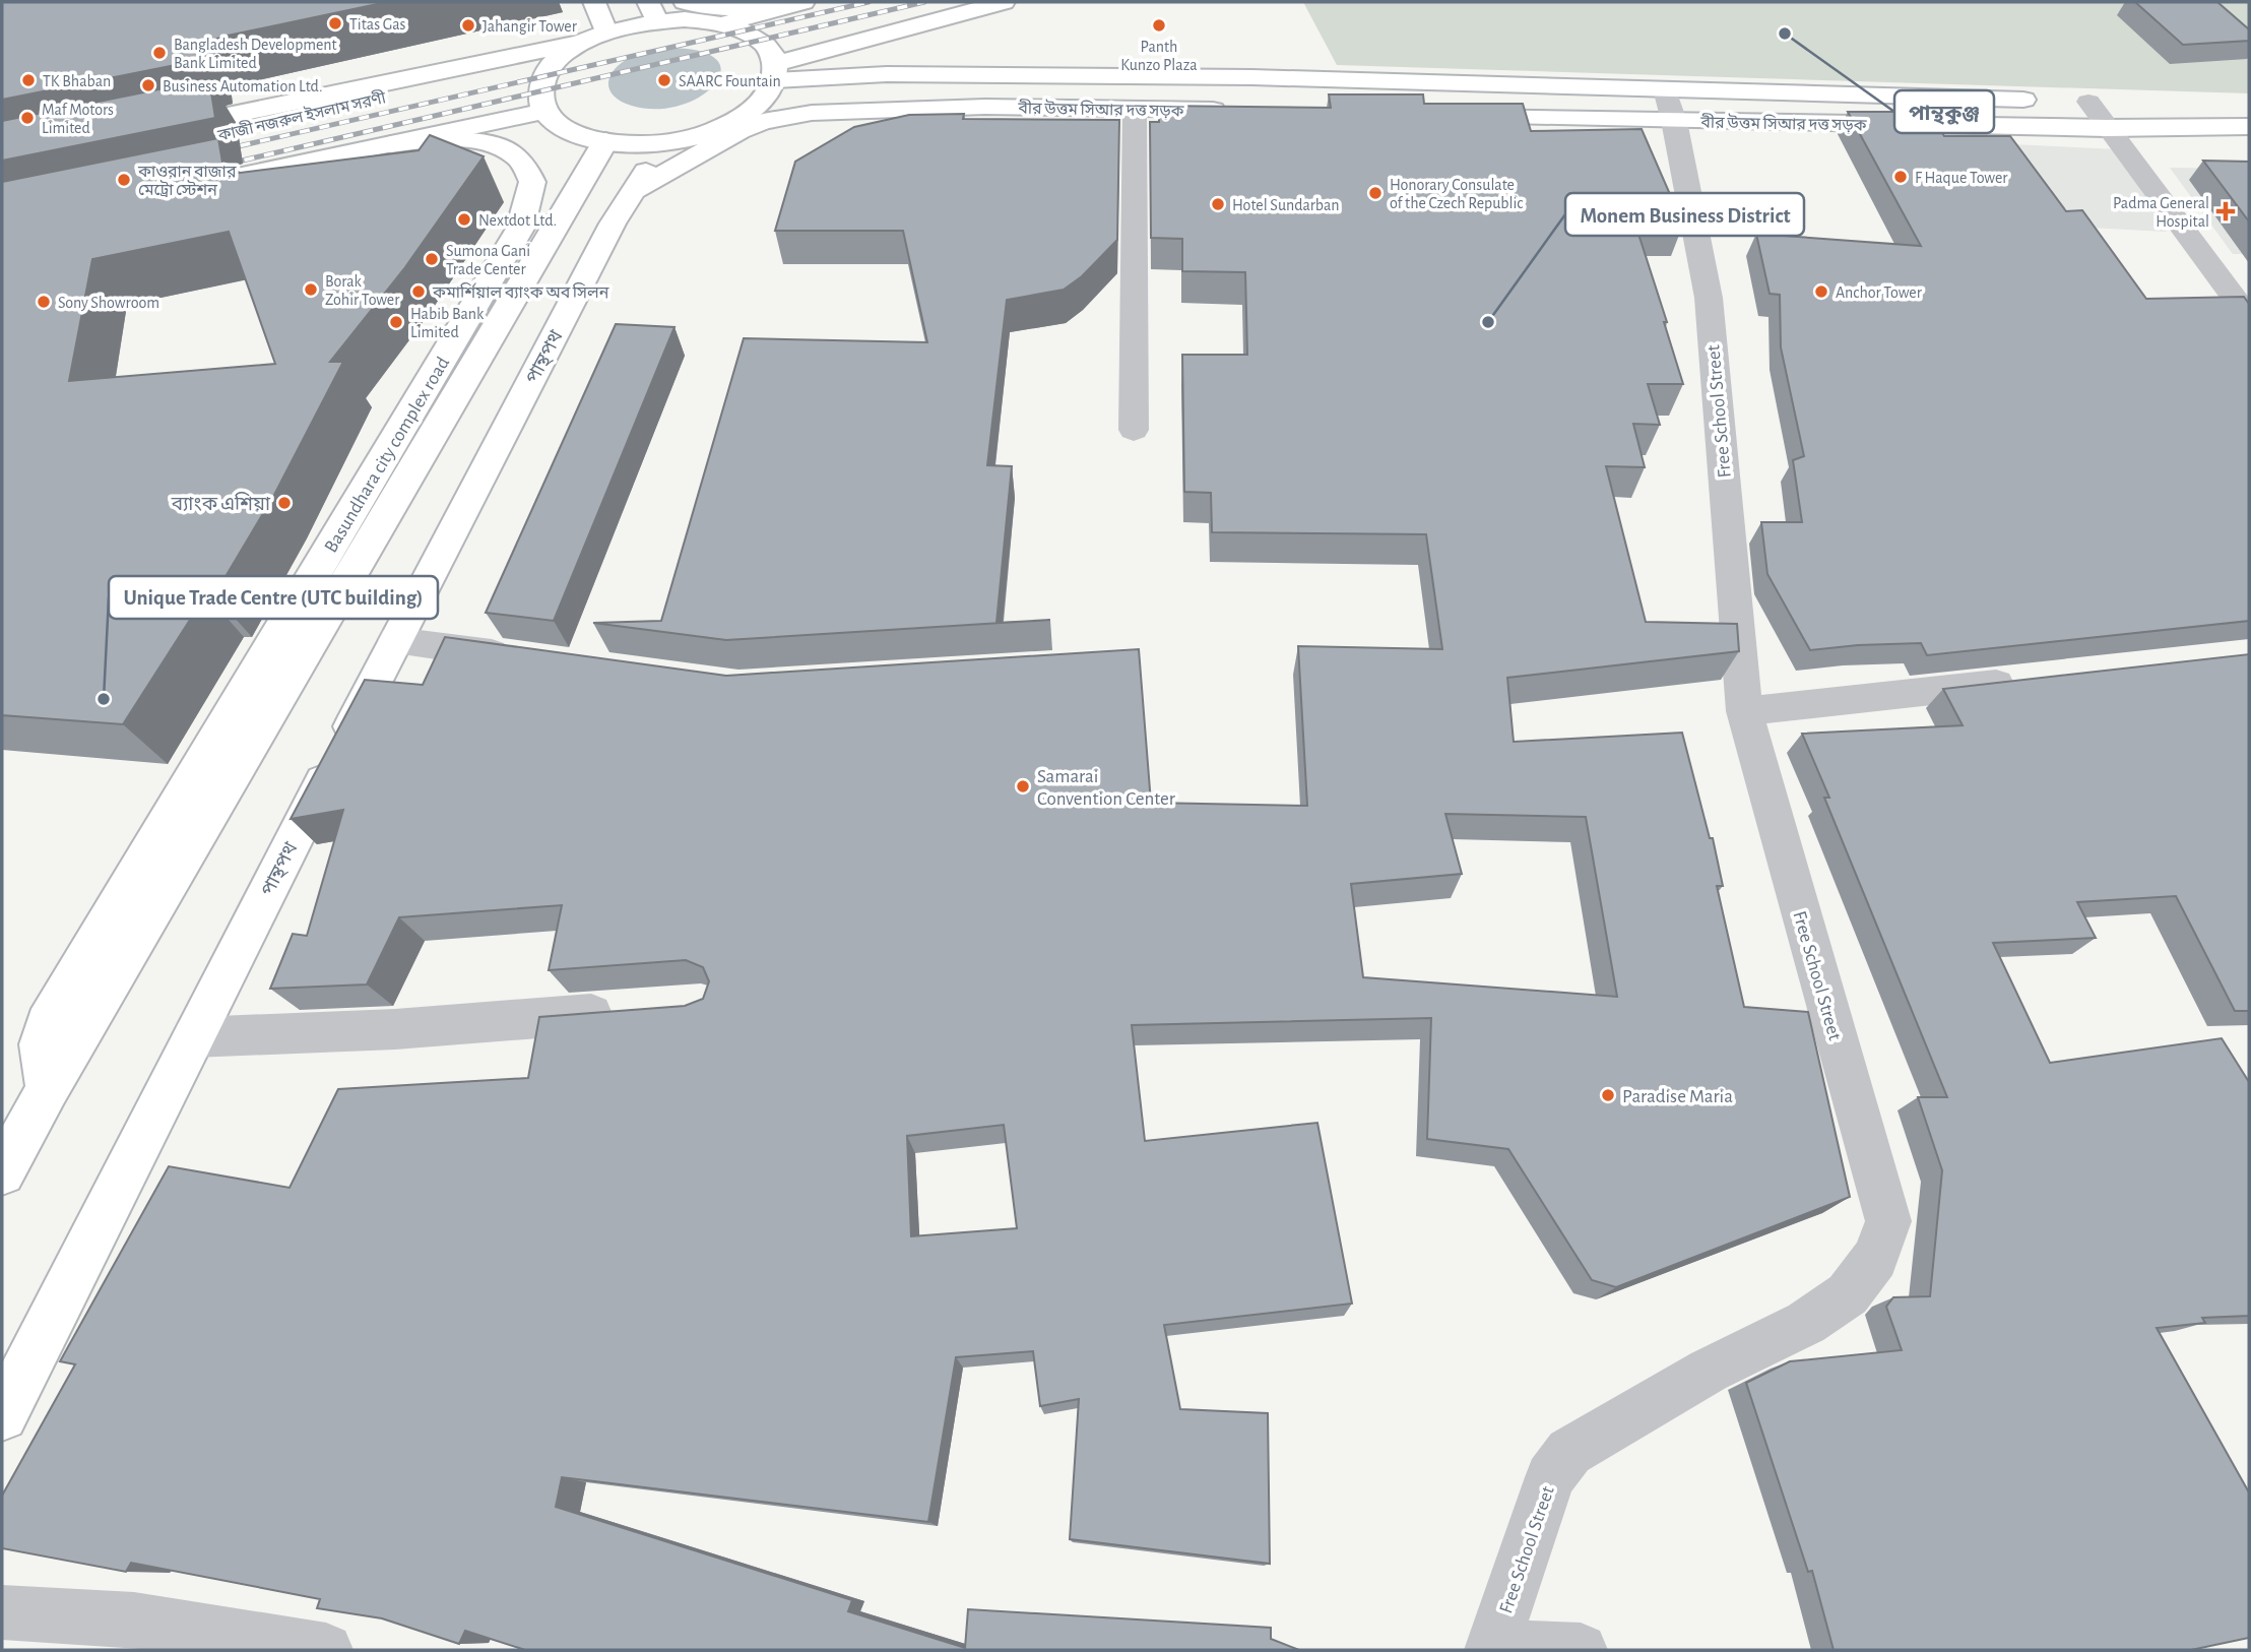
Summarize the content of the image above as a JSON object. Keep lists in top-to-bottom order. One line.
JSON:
{"streets":{"main road":["বীর উত্তম সিআর দত্ত সড়ক","কাজী নজরুল ইসলাম সরণী","পান্থপথ","Basundhara city complex road"],"street":["Free School Street"]},"crossings":[["বীর উত্তম সিআর দত্ত সড়ক","পান্থপথ"],["বীর উত্তম সিআর দত্ত সড়ক","Free School Street"]],"places":{"other":["Titas Gas","Jahangir Tower","Panth Kunzo Plaza","পান্থকুঞ্জ","Bangladesh Development Bank Limited","TK Bhaban","SAARC Fountain","Business Automation Ltd.","Maf Motors Limited","F Haque Tower","কাওরান বাজার মেট্রো স্টেশন","Honorary Consulate of the Czech Republic","Hotel Sundarban","Nextdot Ltd.","Sumona Gani Trade Center","Borak Zohir Tower","কমার্শিয়াল ব্যাংক অব সিলন","Anchor Tower","Sony Showroom","Habib Bank Limited","Monem Business District","ব্যাংক এশিয়া","Unique Trade Centre (UTC building)","Samarai Convention Center","Paradise Maria"],"health":["Padma General Hospital"]}}
